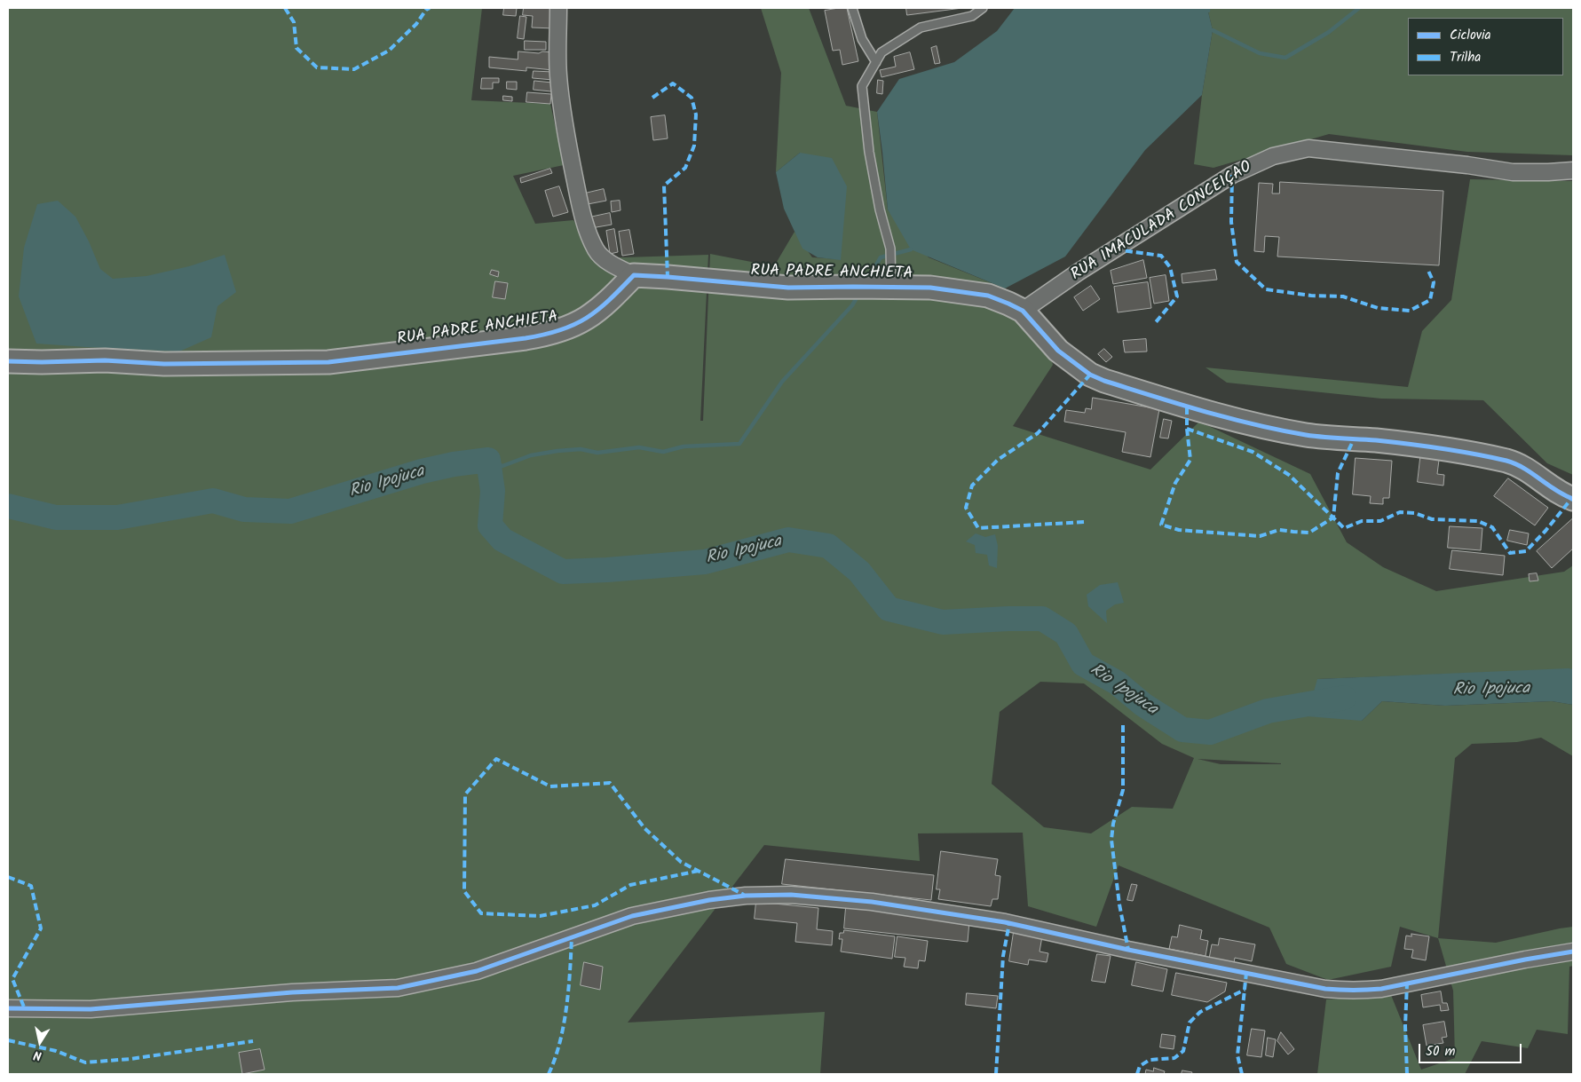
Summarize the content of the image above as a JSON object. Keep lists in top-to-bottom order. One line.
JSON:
{"streets":{"street":["RUA IMACULADA CONCEIÇAO","RUA PADRE ANCHIETA"]},"crossings":[["RUA IMACULADA CONCEIÇAO","RUA PADRE ANCHIETA"]],"water":["Rio Ipojuca"],"legend":["Ciclovia","Trilha"],"scale_bar":"50 m","north":"bottom"}
